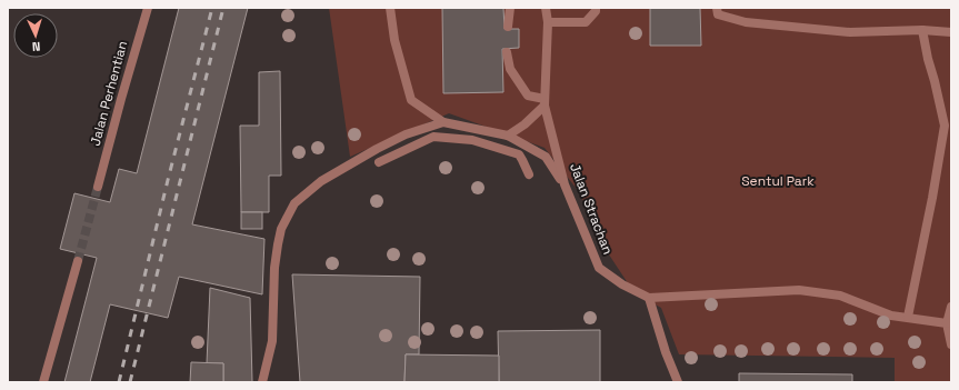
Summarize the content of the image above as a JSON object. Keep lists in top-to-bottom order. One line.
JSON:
{"streets":{"street":["Jalan Perhentian","Jalan Strachan"]},"parks":["Sentul Park"],"north":"bottom"}
